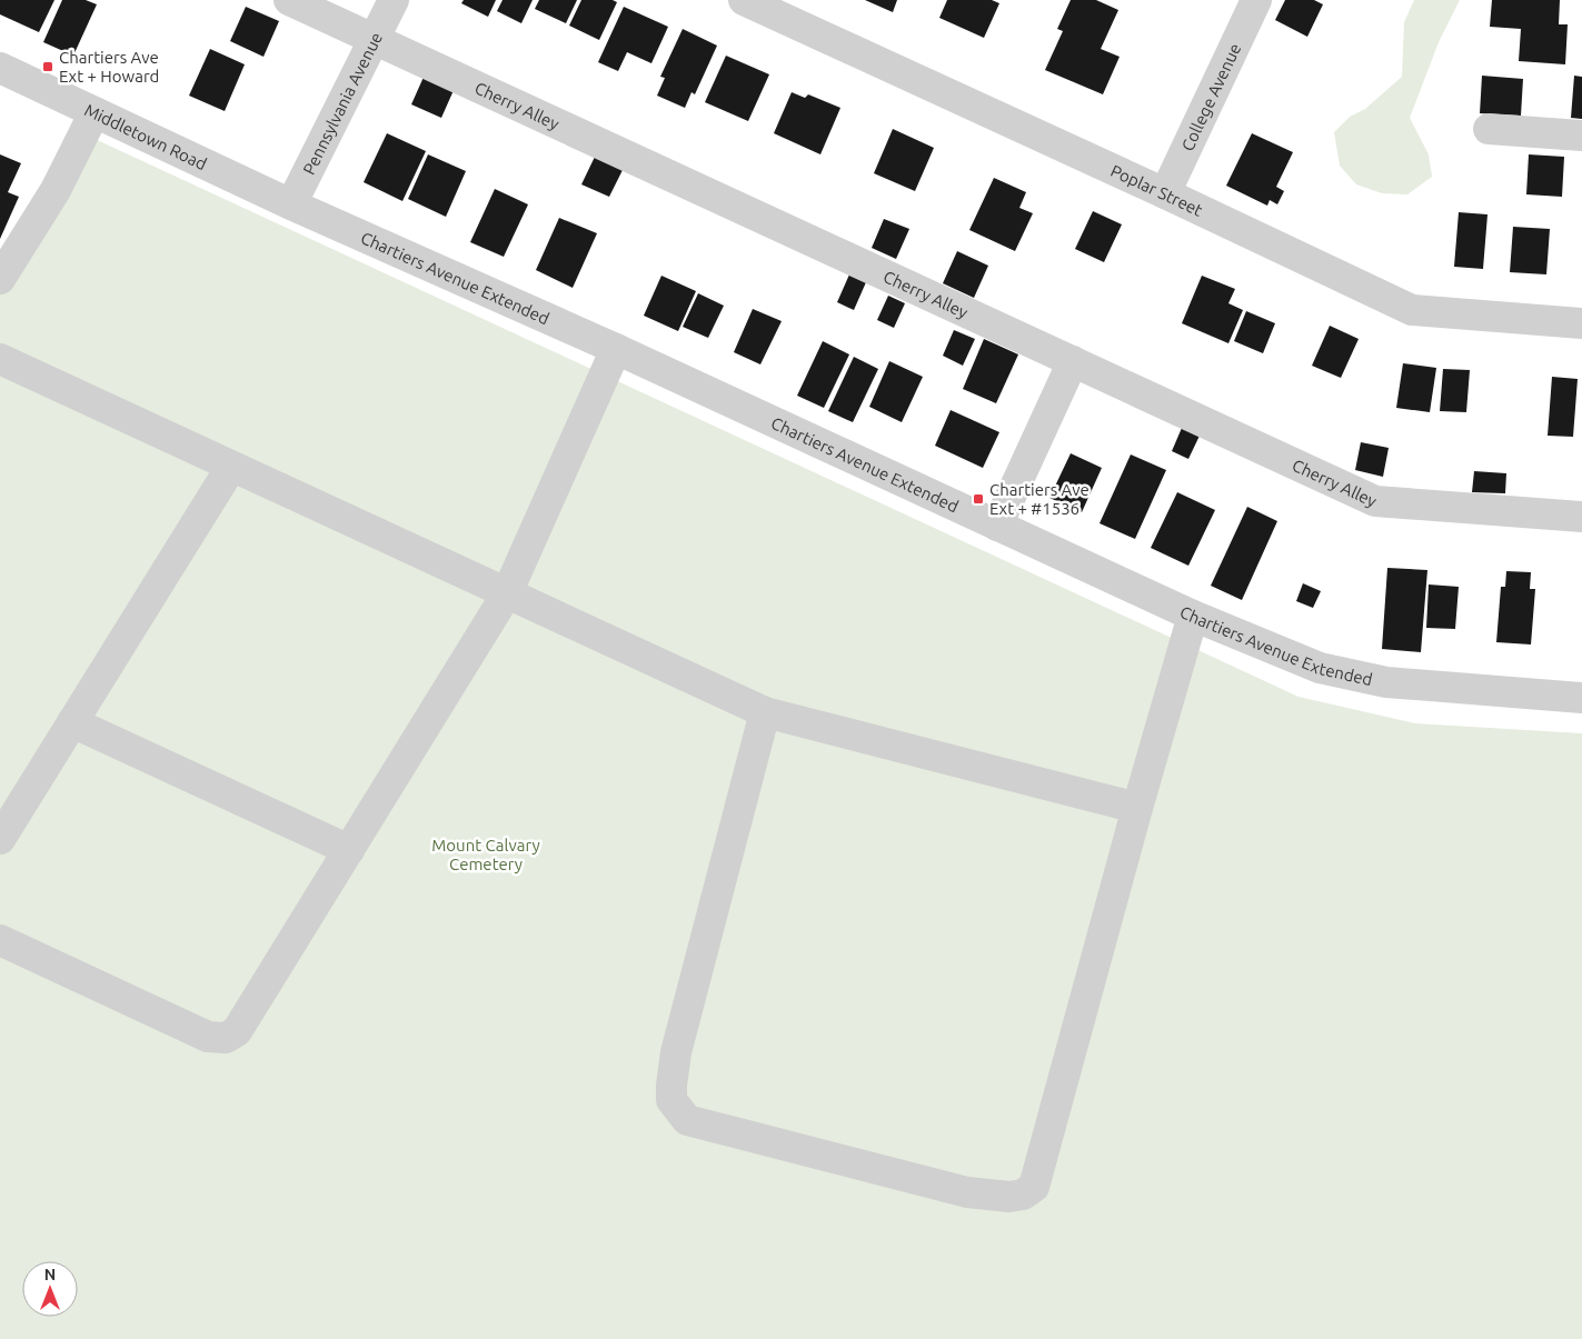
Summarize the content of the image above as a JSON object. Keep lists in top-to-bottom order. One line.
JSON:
{"streets":{"street":["College Avenue","Pennsylvania Avenue","Cherry Alley","Middletown Road","Poplar Street","Chartiers Avenue Extended"]},"crossings":[["College Avenue","Poplar Street"],["Pennsylvania Avenue","Cherry Alley"],["Pennsylvania Avenue","Middletown Road"],["Pennsylvania Avenue","Chartiers Avenue Extended"],["Middletown Road","Chartiers Avenue Extended"]],"parks":["Mount Calvary Cemetery"],"places":{"transit":["Chartiers Ave Ext + Howard","Chartiers Ave Ext + #1536"]},"north":"top"}
